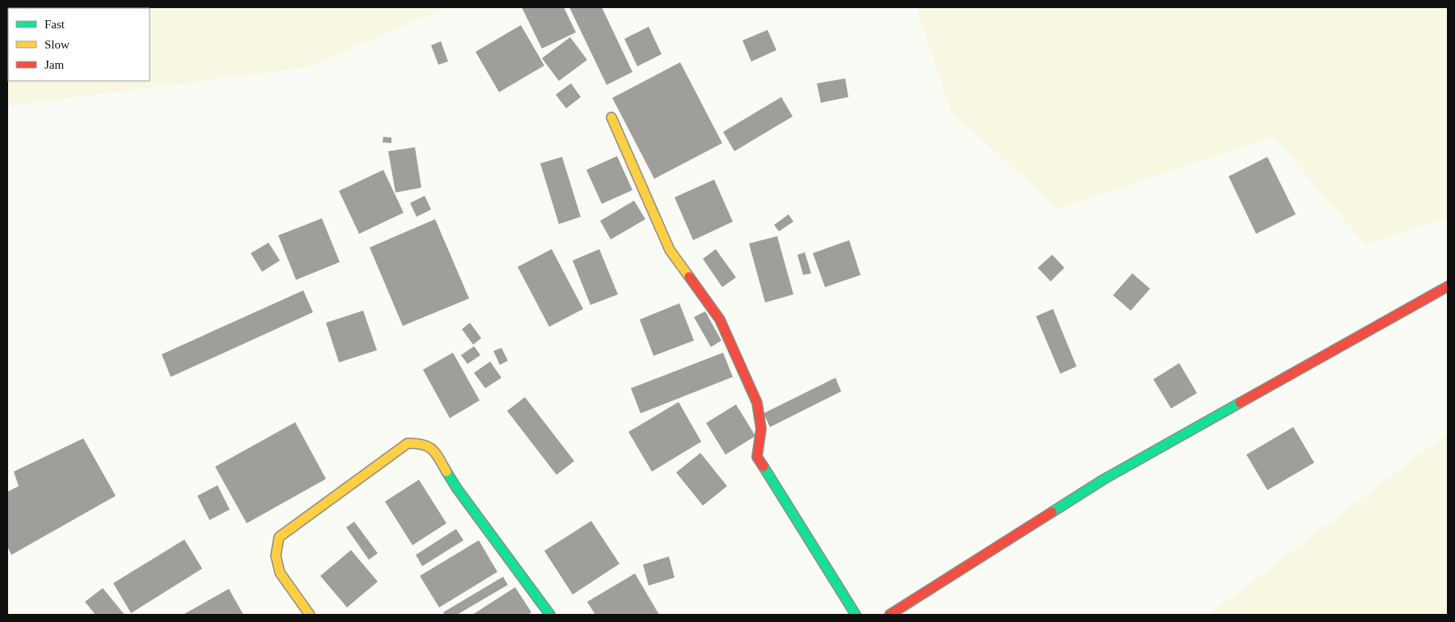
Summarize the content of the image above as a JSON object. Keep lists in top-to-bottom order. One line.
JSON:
{"legend":["Fast","Slow","Jam"]}
